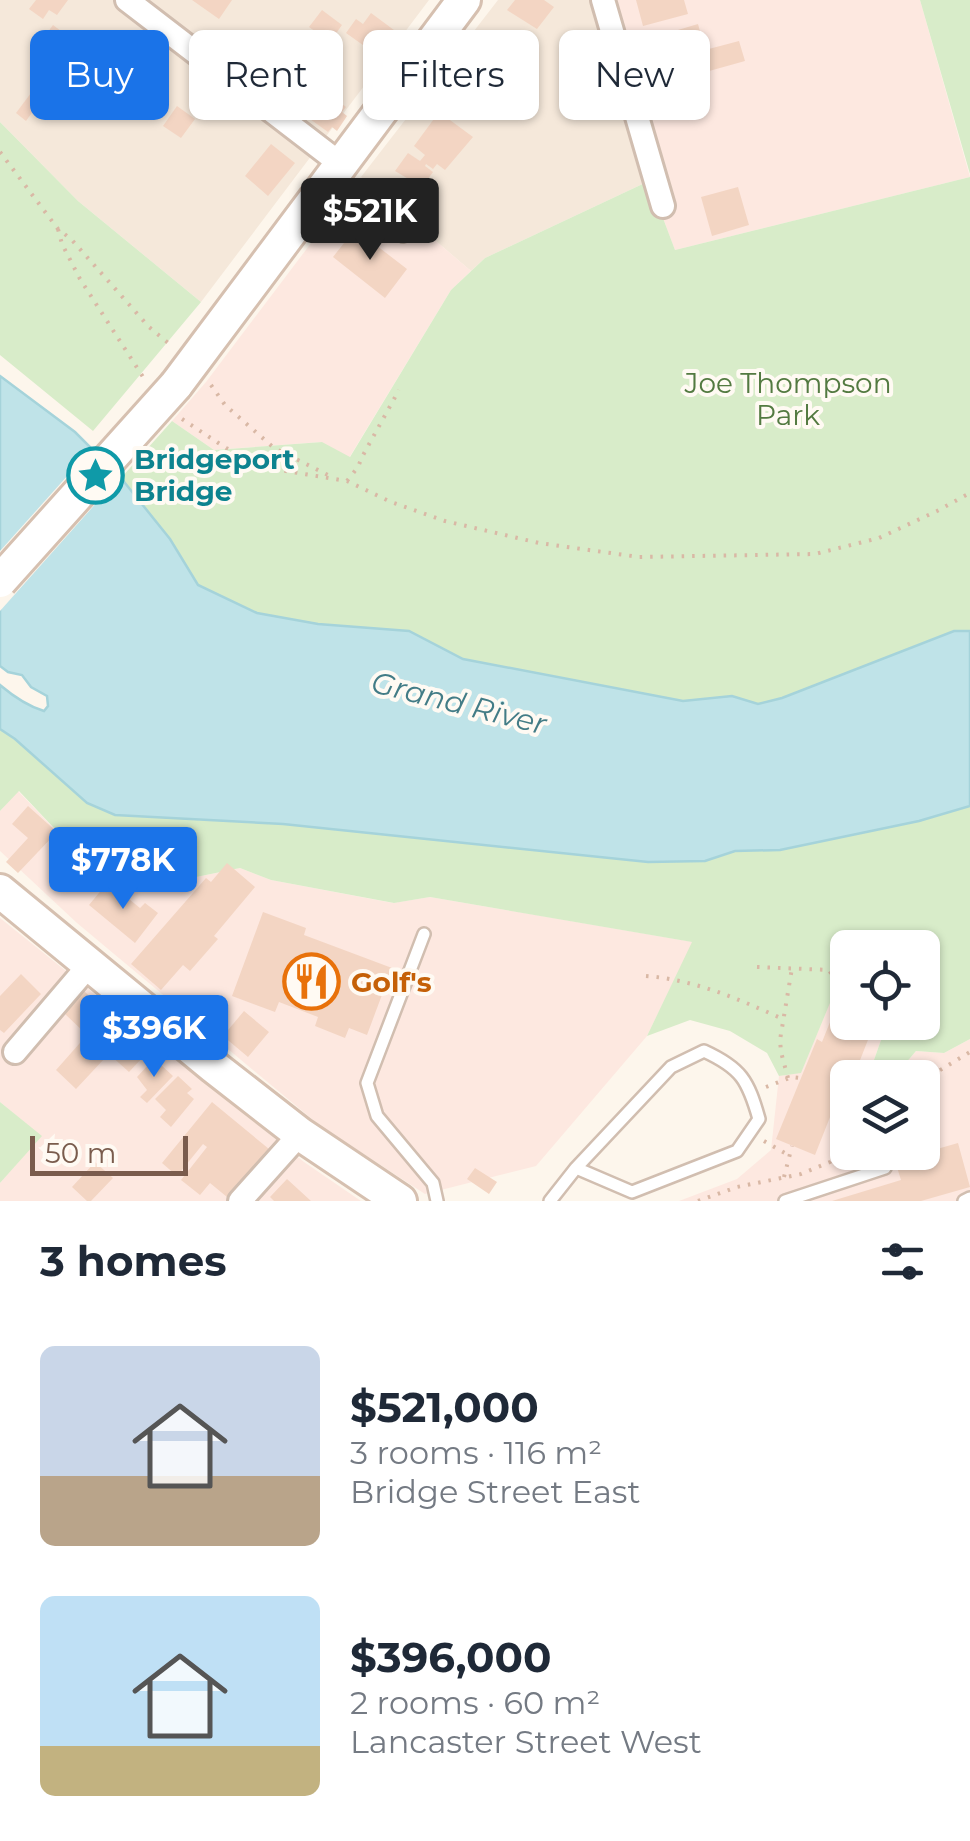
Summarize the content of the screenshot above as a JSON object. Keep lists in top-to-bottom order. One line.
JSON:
{"water":["Grand River"],"parks":["Joe Thompson Park"],"places":{"place":["Bridgeport Bridge"],"restaurant":["Golf's"]},"scale_bar":"50 m","page":{"chip":["Buy","Rent","Filters","New"],"price":["$521K","$778K","$396K"],"scale":"50 m","heading":"3 homes","list":[{"name":"$521,000","note":"3 rooms · 116 m² · Bridge Street East"},{"name":"$396,000","note":"2 rooms · 60 m² · Lancaster Street West"}]}}
